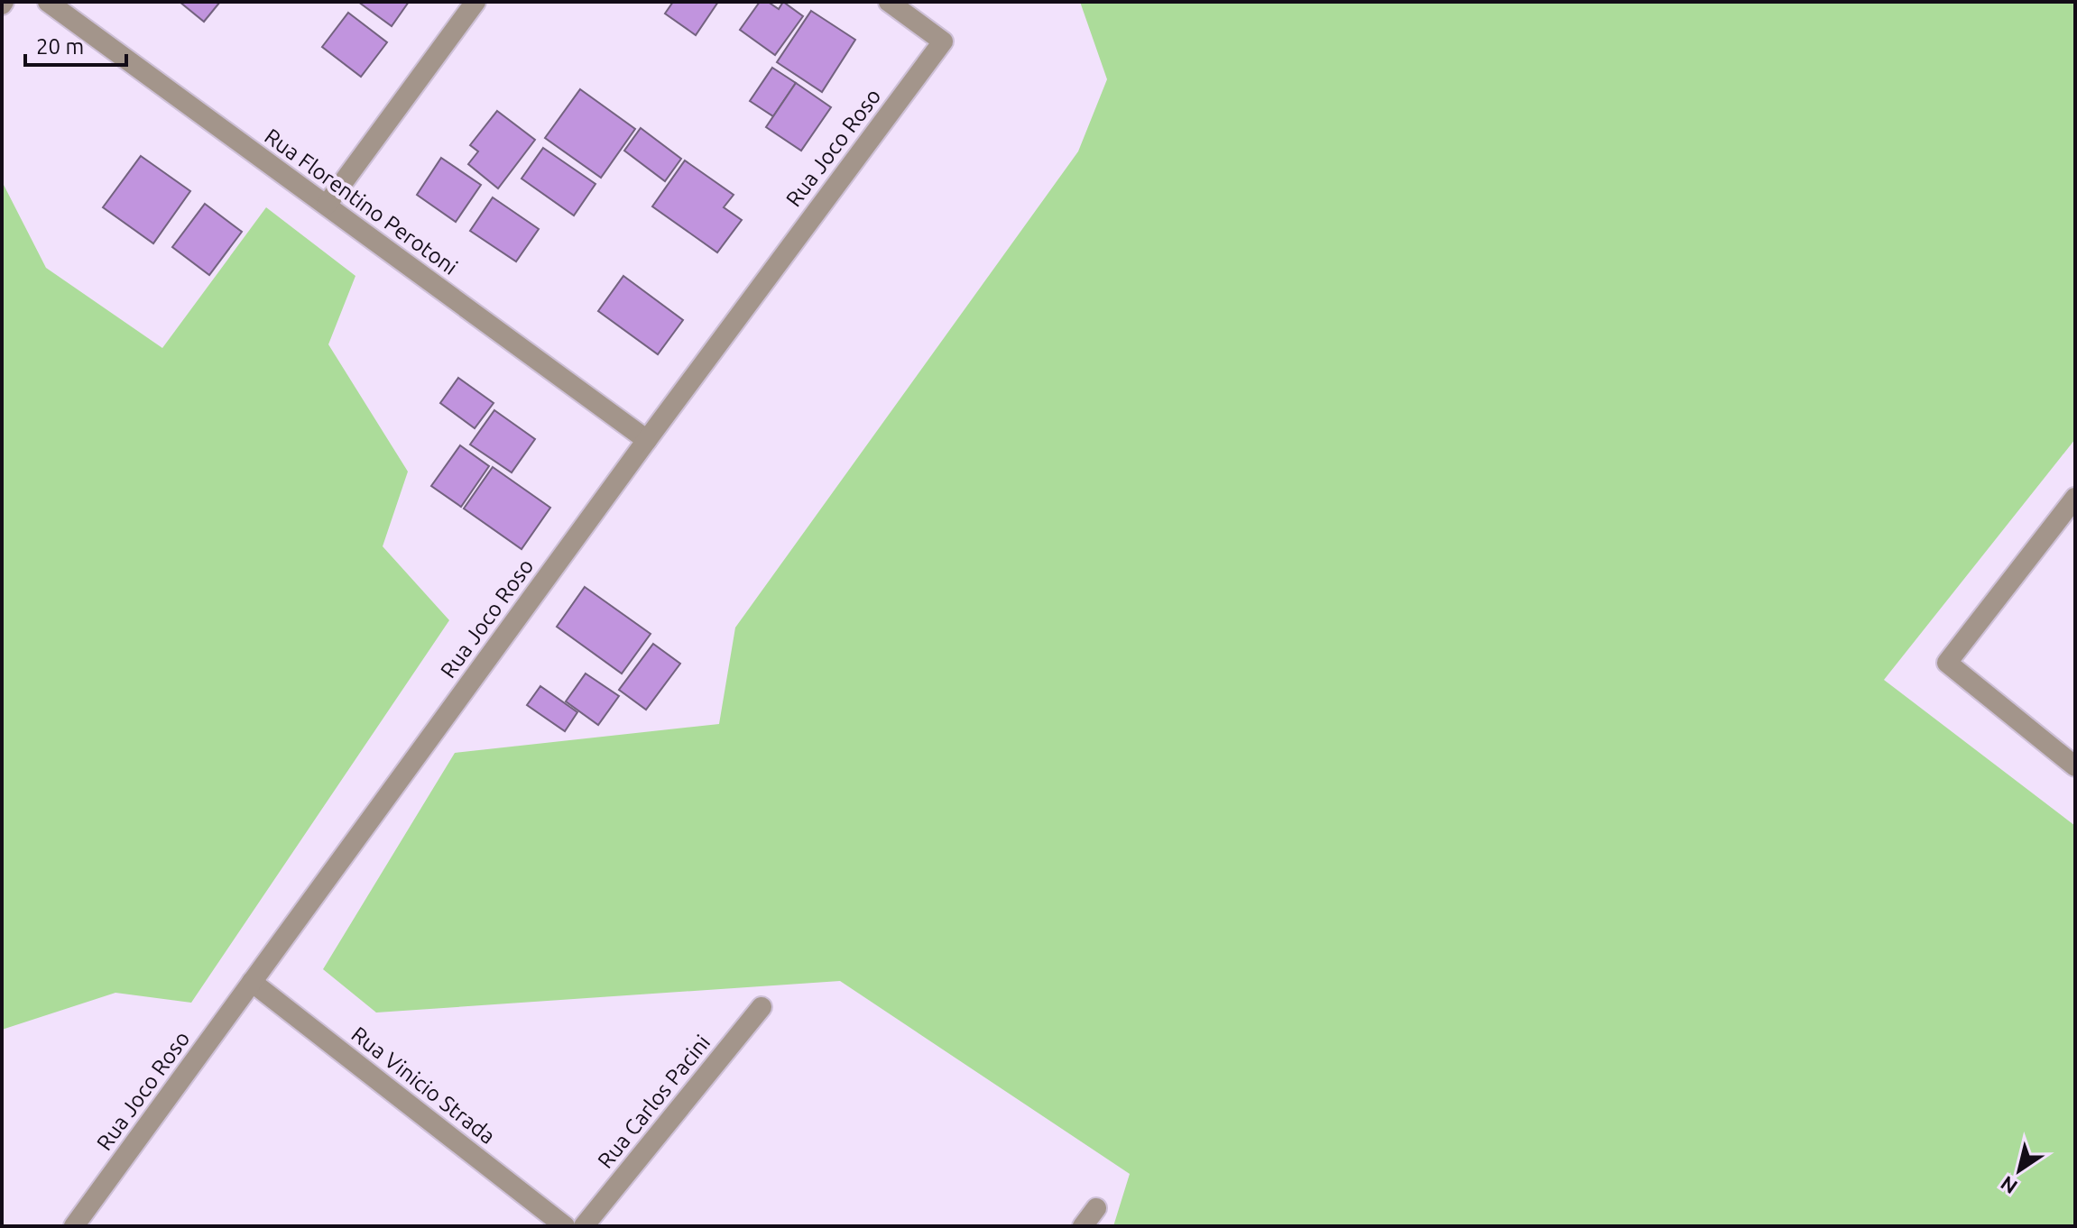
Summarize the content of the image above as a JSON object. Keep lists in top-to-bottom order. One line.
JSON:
{"streets":{"street":["Rua Joco Roso","Rua Florentino Perotoni","Rua Vinicio Strada","Rua Carlos Pacini"]},"crossings":[["Rua Joco Roso","Rua Florentino Perotoni"],["Rua Joco Roso","Rua Vinicio Strada"]],"scale_bar":"20 m","north":"bottom left"}
